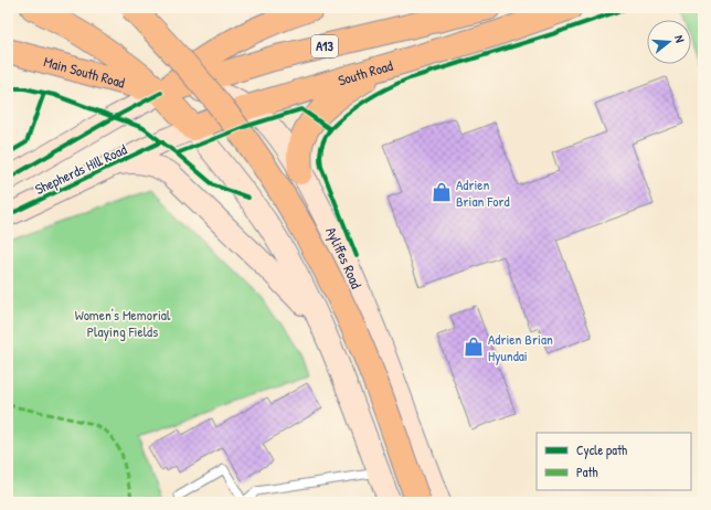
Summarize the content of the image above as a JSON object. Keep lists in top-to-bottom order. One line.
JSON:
{"streets":{"highway":["A13","Main South Road","South Road"],"main road":["Shepherds Hill Road","Ayliffes Road"]},"crossings":[["A13","Main South Road"],["A13","Shepherds Hill Road"],["A13","Ayliffes Road"],["Main South Road","Shepherds Hill Road"],["Main South Road","Ayliffes Road"],["South Road","Shepherds Hill Road"],["South Road","Ayliffes Road"],["Shepherds Hill Road","Ayliffes Road"]],"parks":["Women's Memorial Playing Fields"],"places":{"shop":["Adrien Brian Ford","Adrien Brian Hyundai"]},"legend":["Cycle path","Path"],"north":"right"}
